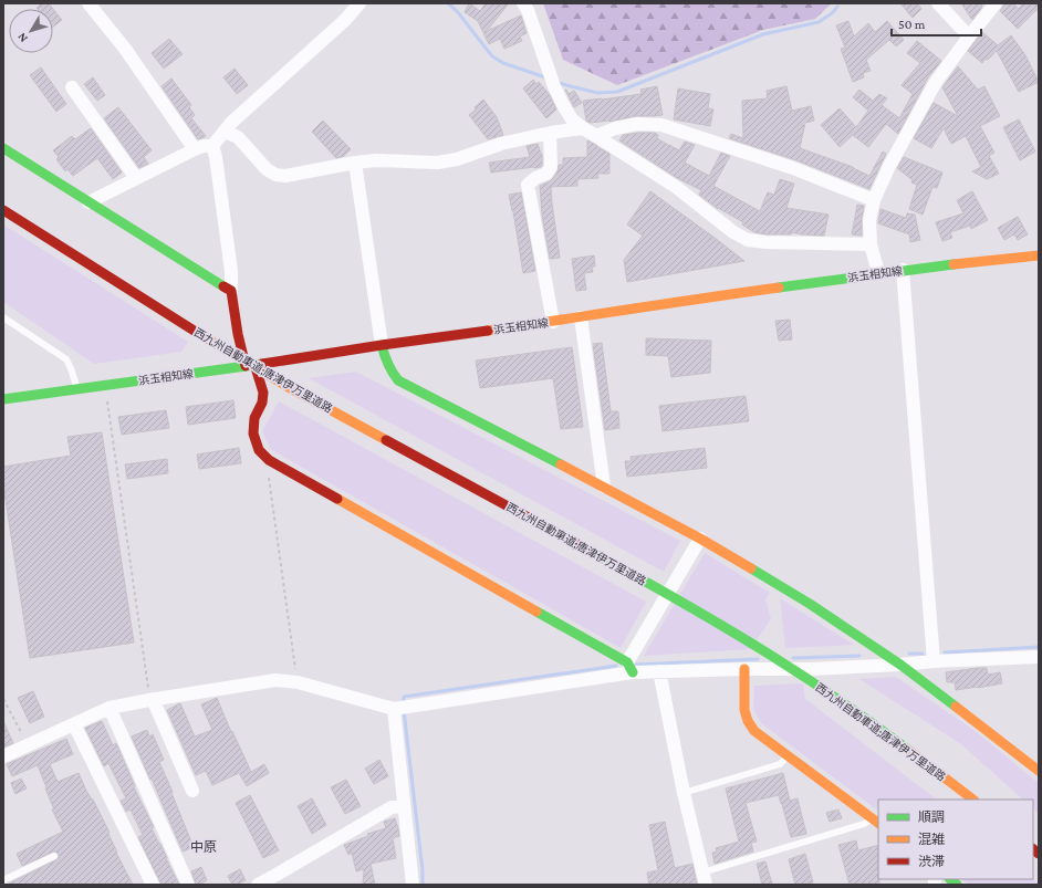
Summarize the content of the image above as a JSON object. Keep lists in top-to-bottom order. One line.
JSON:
{"streets":{"main road":["浜玉相知線","西九州自動車道;唐津伊万里道路"]},"districts":["中原"],"legend":["順調","混雑","渋滞"],"scale_bar":"50 m","north":"bottom left"}
